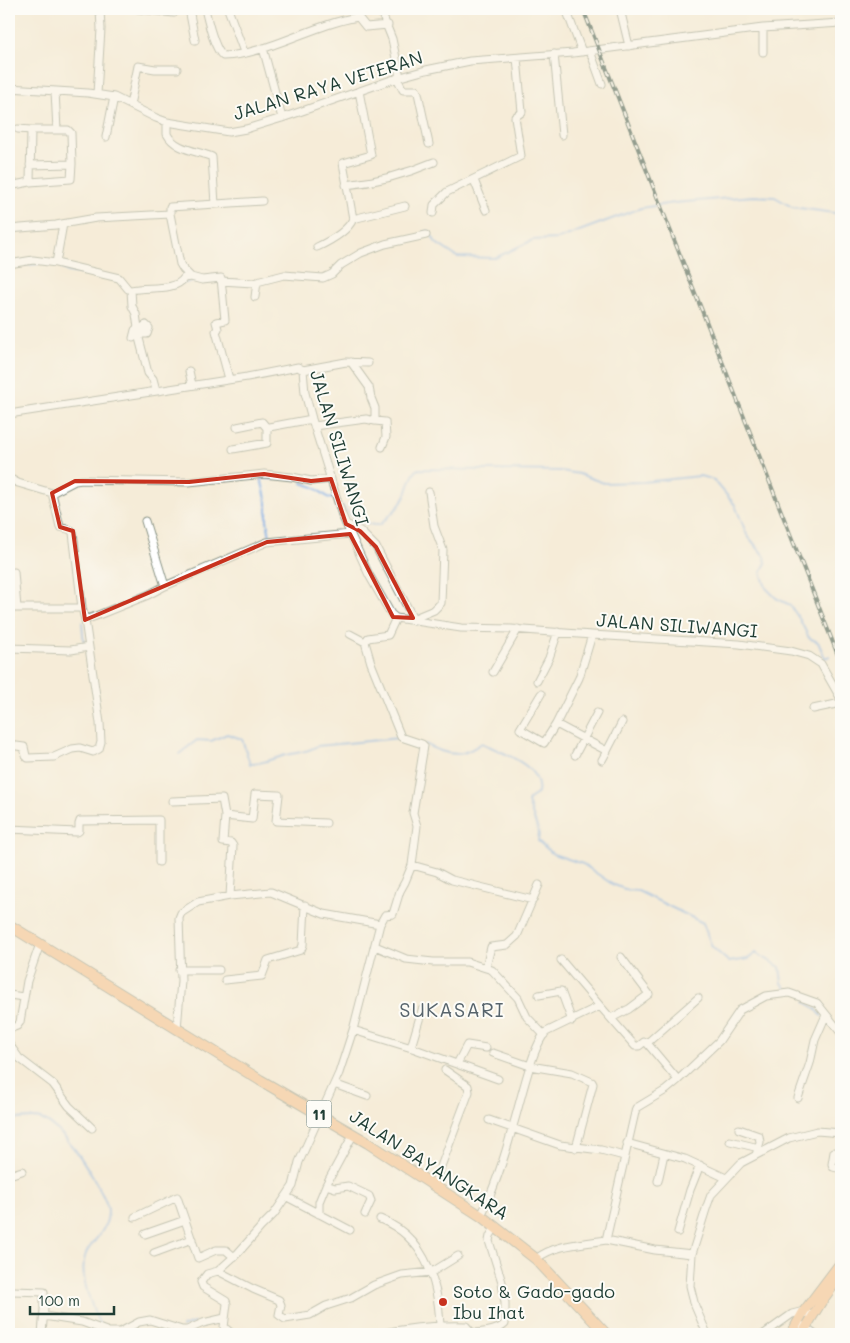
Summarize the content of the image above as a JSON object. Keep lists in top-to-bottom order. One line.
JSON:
{"streets":{"highway":["11","JALAN BAYANGKARA"],"street":["JALAN RAYA VETERAN","JALAN SILIWANGI"]},"districts":["SUKASARI"],"places":["Soto & Gado-gado Ibu Ihat"],"scale_bar":"100 m"}
